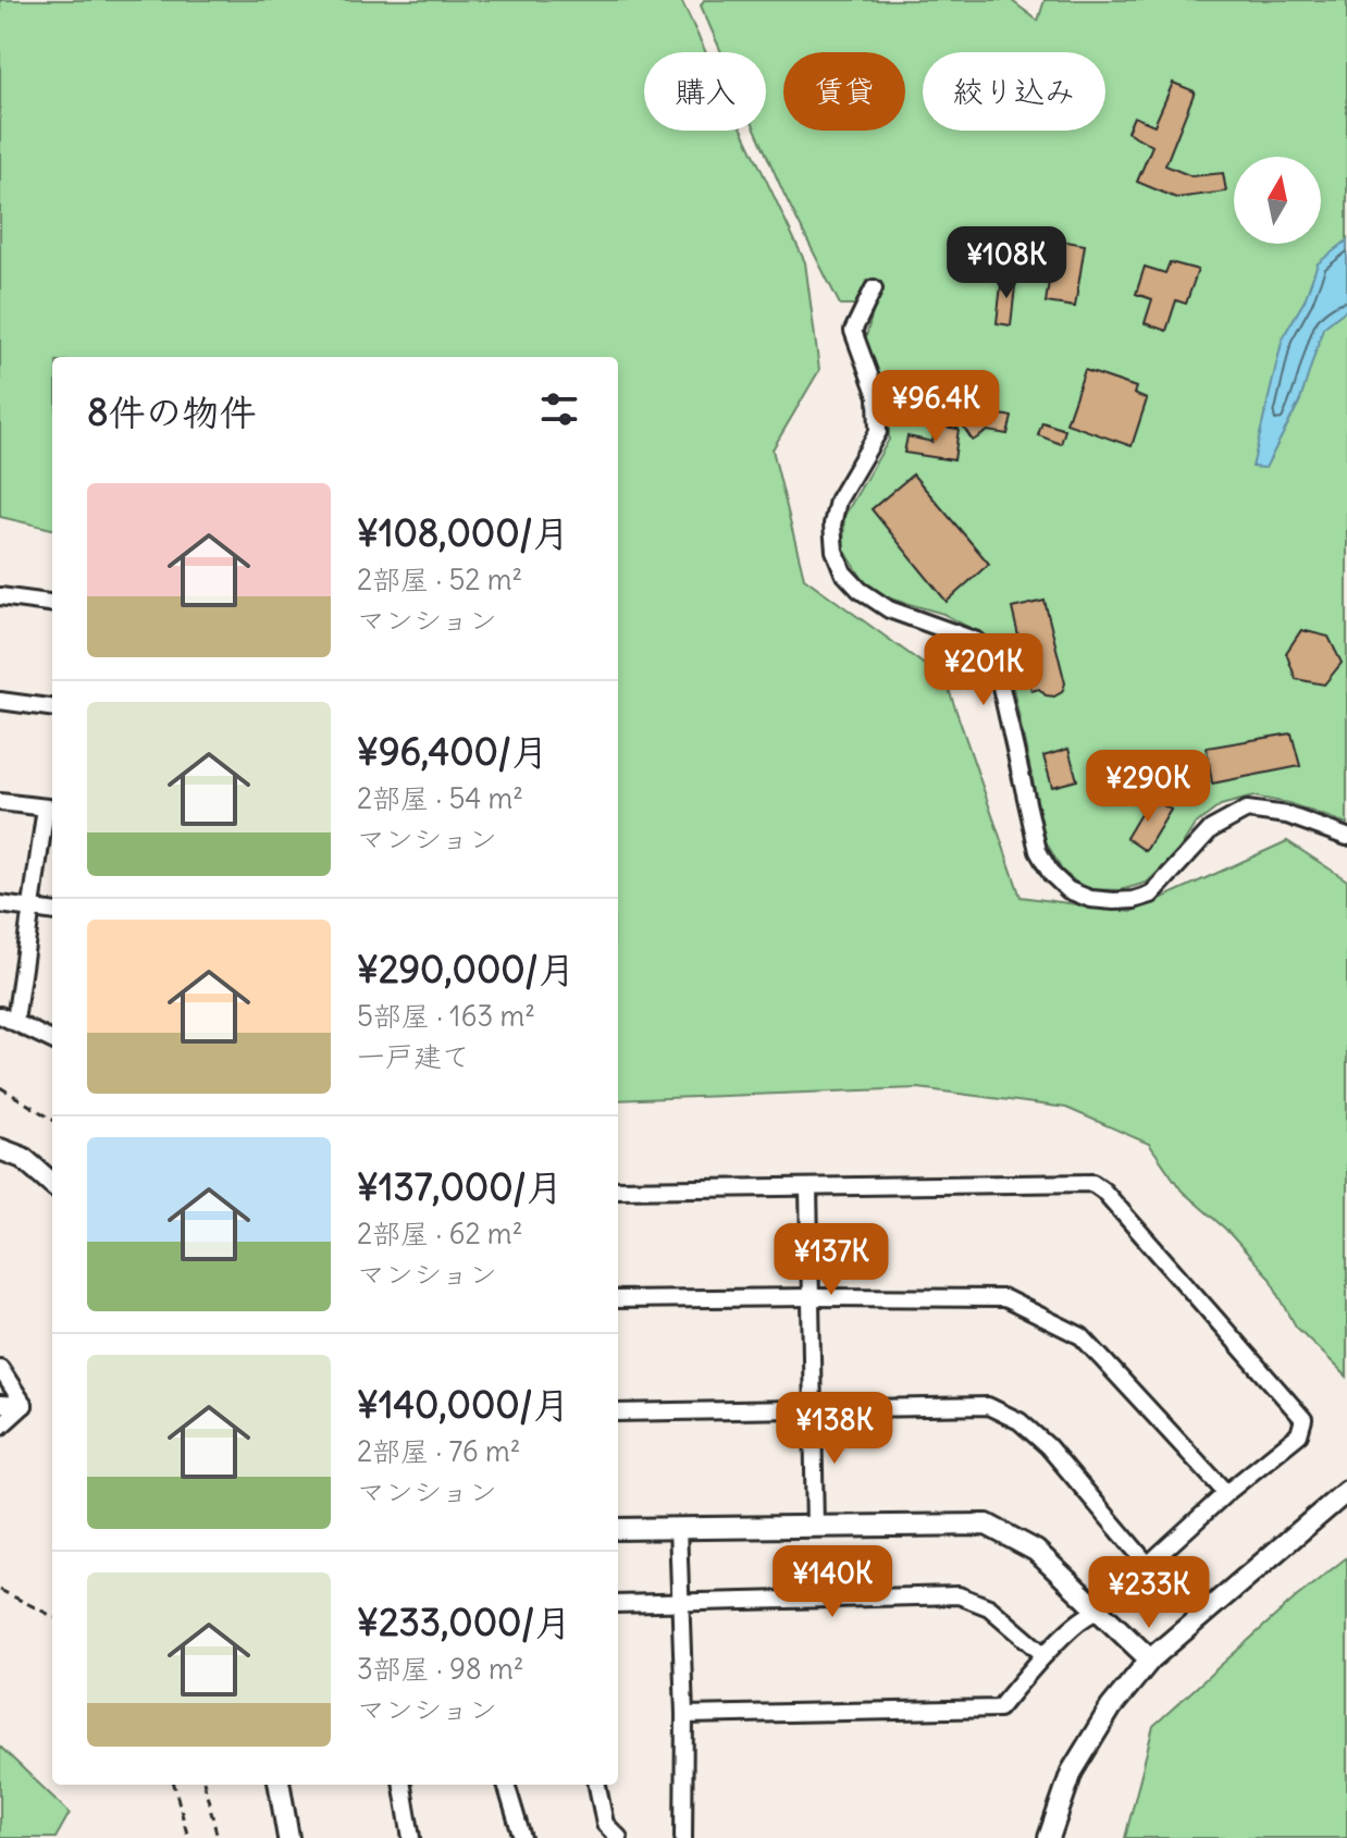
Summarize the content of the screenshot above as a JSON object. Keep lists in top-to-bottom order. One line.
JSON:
{"north":"top","page":{"chip":["購入","賃貸","絞り込み"],"price":["¥108K","¥96.4K","¥201K","¥290K","¥137K","¥138K","¥140K","¥233K"],"heading":"8件の物件","list":[{"name":"¥108,000/月","note":"2部屋 · 52 m² · マンション"},{"name":"¥96,400/月","note":"2部屋 · 54 m² · マンション"},{"name":"¥290,000/月","note":"5部屋 · 163 m² · 一戸建て"},{"name":"¥137,000/月","note":"2部屋 · 62 m² · マンション"},{"name":"¥140,000/月","note":"2部屋 · 76 m² · マンション"},{"name":"¥233,000/月","note":"3部屋 · 98 m² · マンション"}]}}
